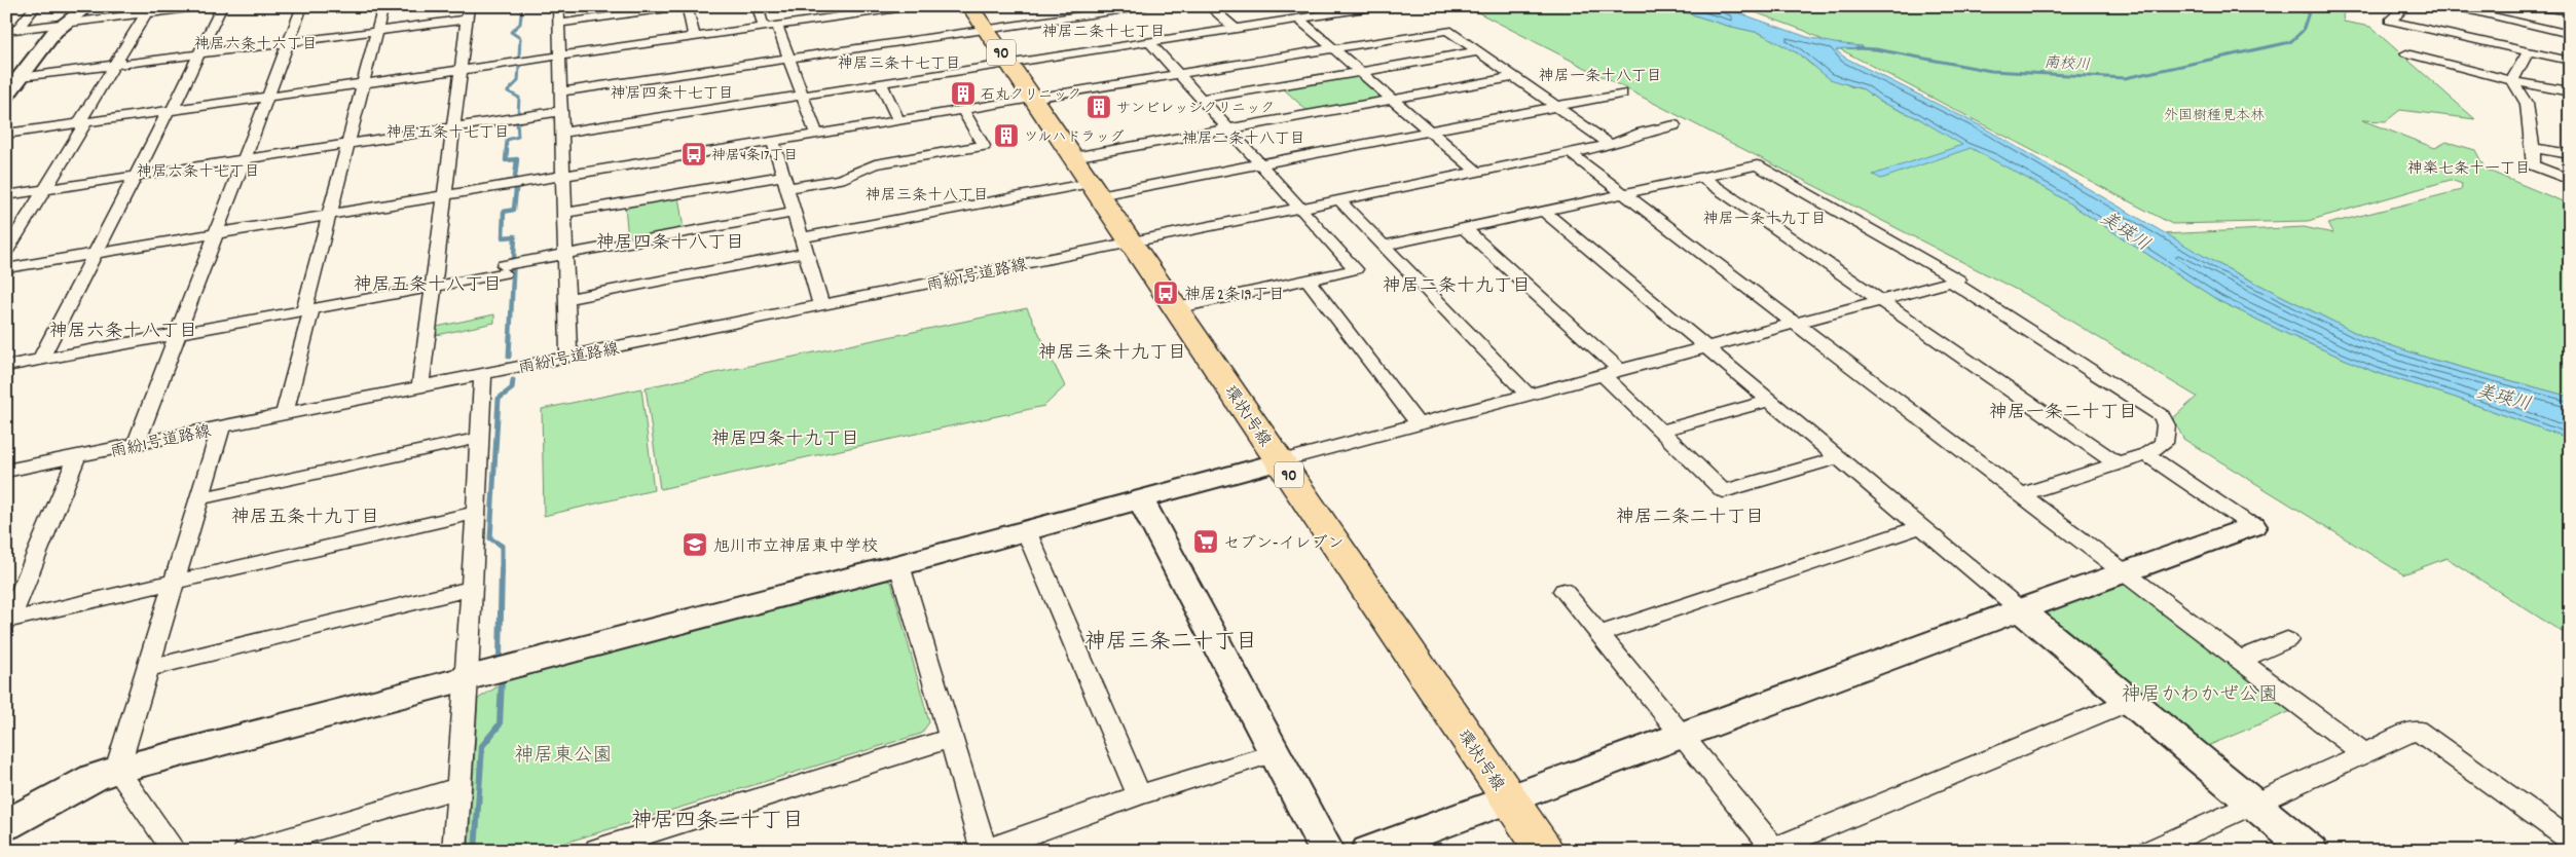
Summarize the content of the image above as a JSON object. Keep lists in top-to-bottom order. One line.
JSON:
{"streets":{"main road":["90","環状1号線"],"street":["雨紛1号道路線"]},"crossings":[["雨紛1号道路線","環状1号線"]],"districts":["神居二条十七丁目","神居六条十六丁目","神居三条十七丁目","神居一条十八丁目","神居四条十七丁目","神居五条十七丁目","神居二条十八丁目","神楽七条十一丁目","神居六条十七丁目","神居三条十八丁目","神居一条十九丁目","神居四条十八丁目","神居五条十八丁目","神居二条十九丁目","神居六条十八丁目","神居三条十九丁目","神居一条二十丁目","神居四条十九丁目","神居五条十九丁目","神居二条二十丁目","神居三条二十丁目","神居四条二十丁目"],"water":["南校川","美瑛川"],"parks":["外国樹種見本林","神居かわかぜ公園","神居東公園"],"places":{"building":["石丸クリニック","サンビレッジクリニック","ツルハドラッグ"],"bus stop":["神居4条17丁目","神居2条19丁目"],"supermarket":["セブン-イレブン"],"school or university":["旭川市立神居東中学校"]}}
